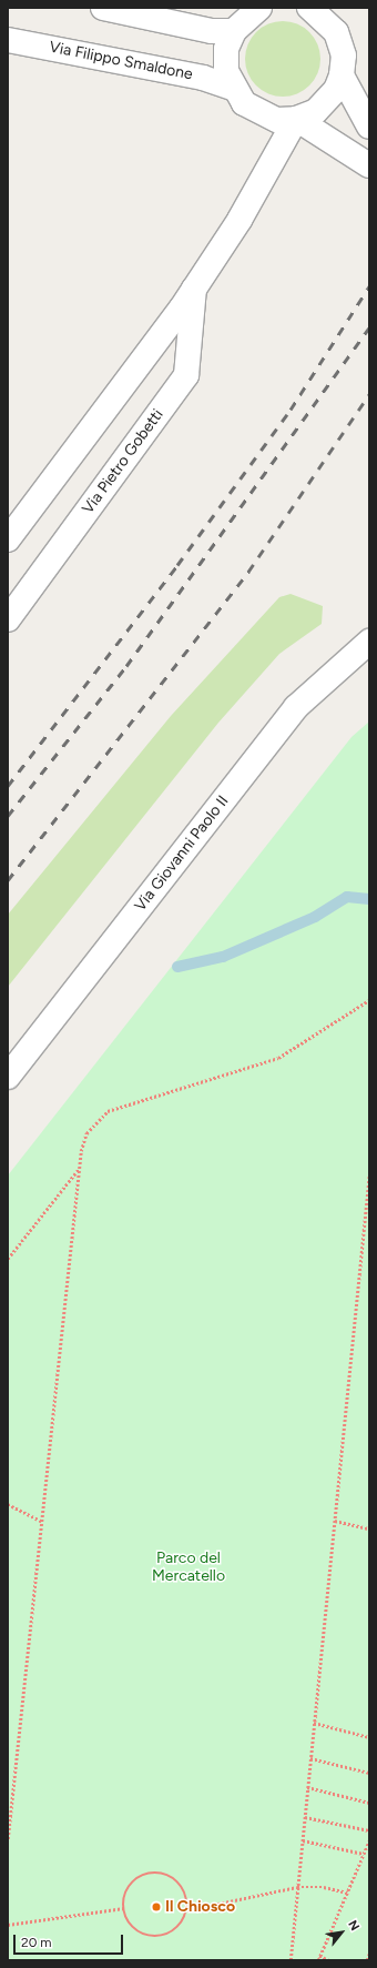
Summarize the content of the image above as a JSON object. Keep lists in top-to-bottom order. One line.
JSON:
{"streets":{"street":["Via Filippo Smaldone","Via Pietro Gobetti","Via Giovanni Paolo II"]},"parks":["Parco del Mercatello"],"places":["Il Chiosco"],"scale_bar":"20 m","north":"top right"}
